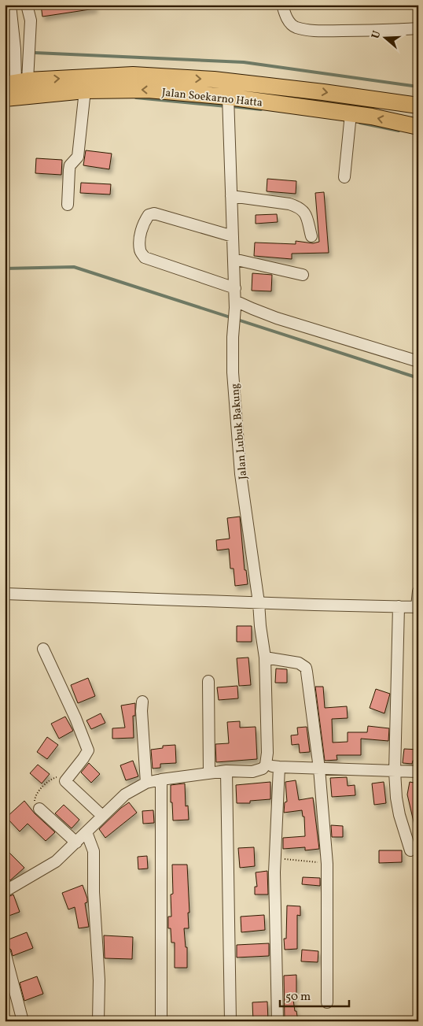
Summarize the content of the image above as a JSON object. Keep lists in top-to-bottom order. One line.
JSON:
{"streets":{"highway":["Jalan Soekarno Hatta"],"street":["Jalan Lubuk Bakung"]},"crossings":[["Jalan Soekarno Hatta","Jalan Lubuk Bakung"]],"scale_bar":"50 m","north":"left"}
